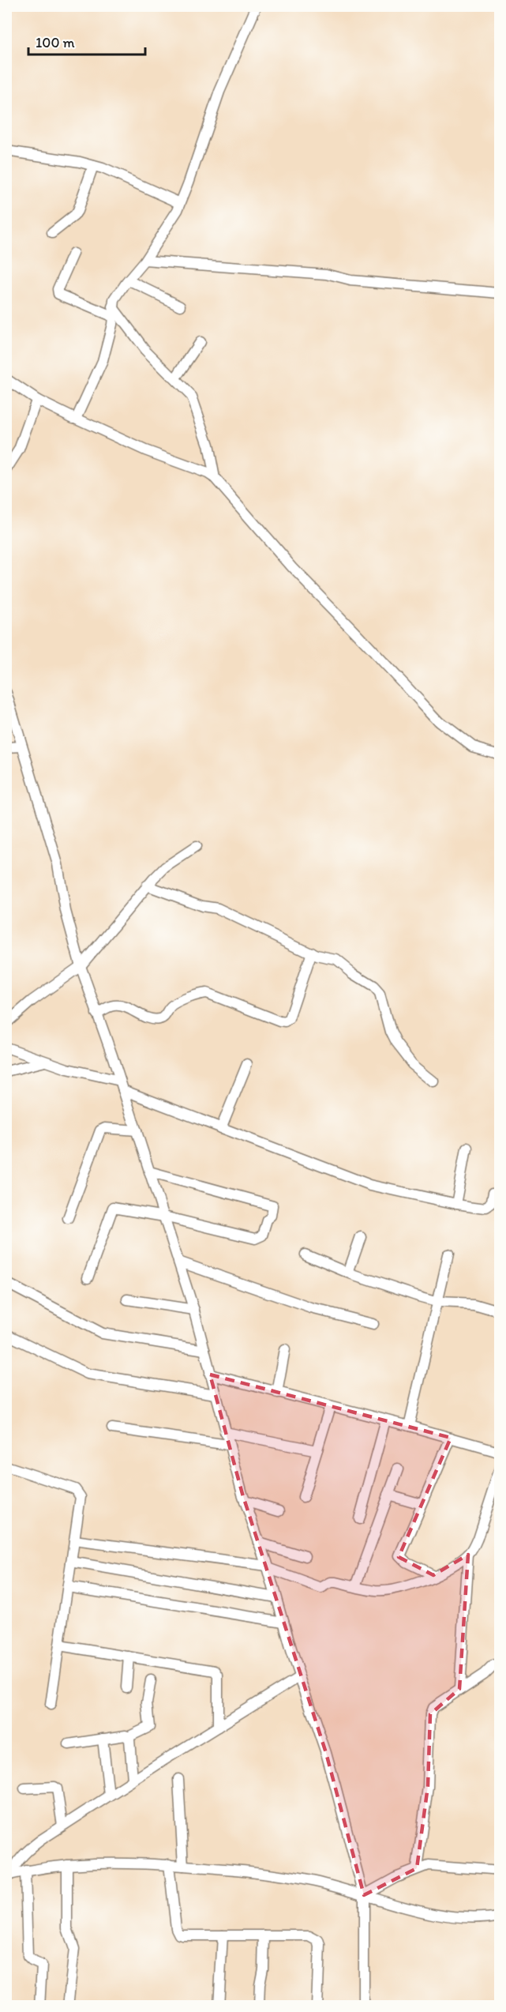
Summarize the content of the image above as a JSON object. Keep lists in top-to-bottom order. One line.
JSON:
{"scale_bar":"100 m"}
